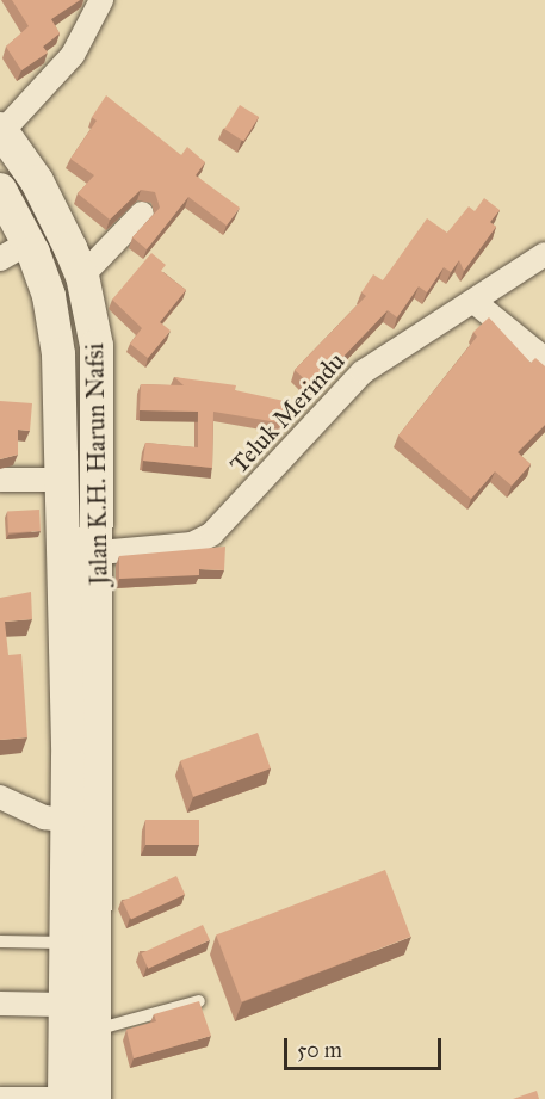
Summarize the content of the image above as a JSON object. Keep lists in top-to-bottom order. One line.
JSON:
{"streets":{"main road":["Jalan K.H. Harun Nafsi"],"street":["Teluk Merindu"]},"crossings":[["Teluk Merindu","Jalan K.H. Harun Nafsi"]],"scale_bar":"50 m"}
